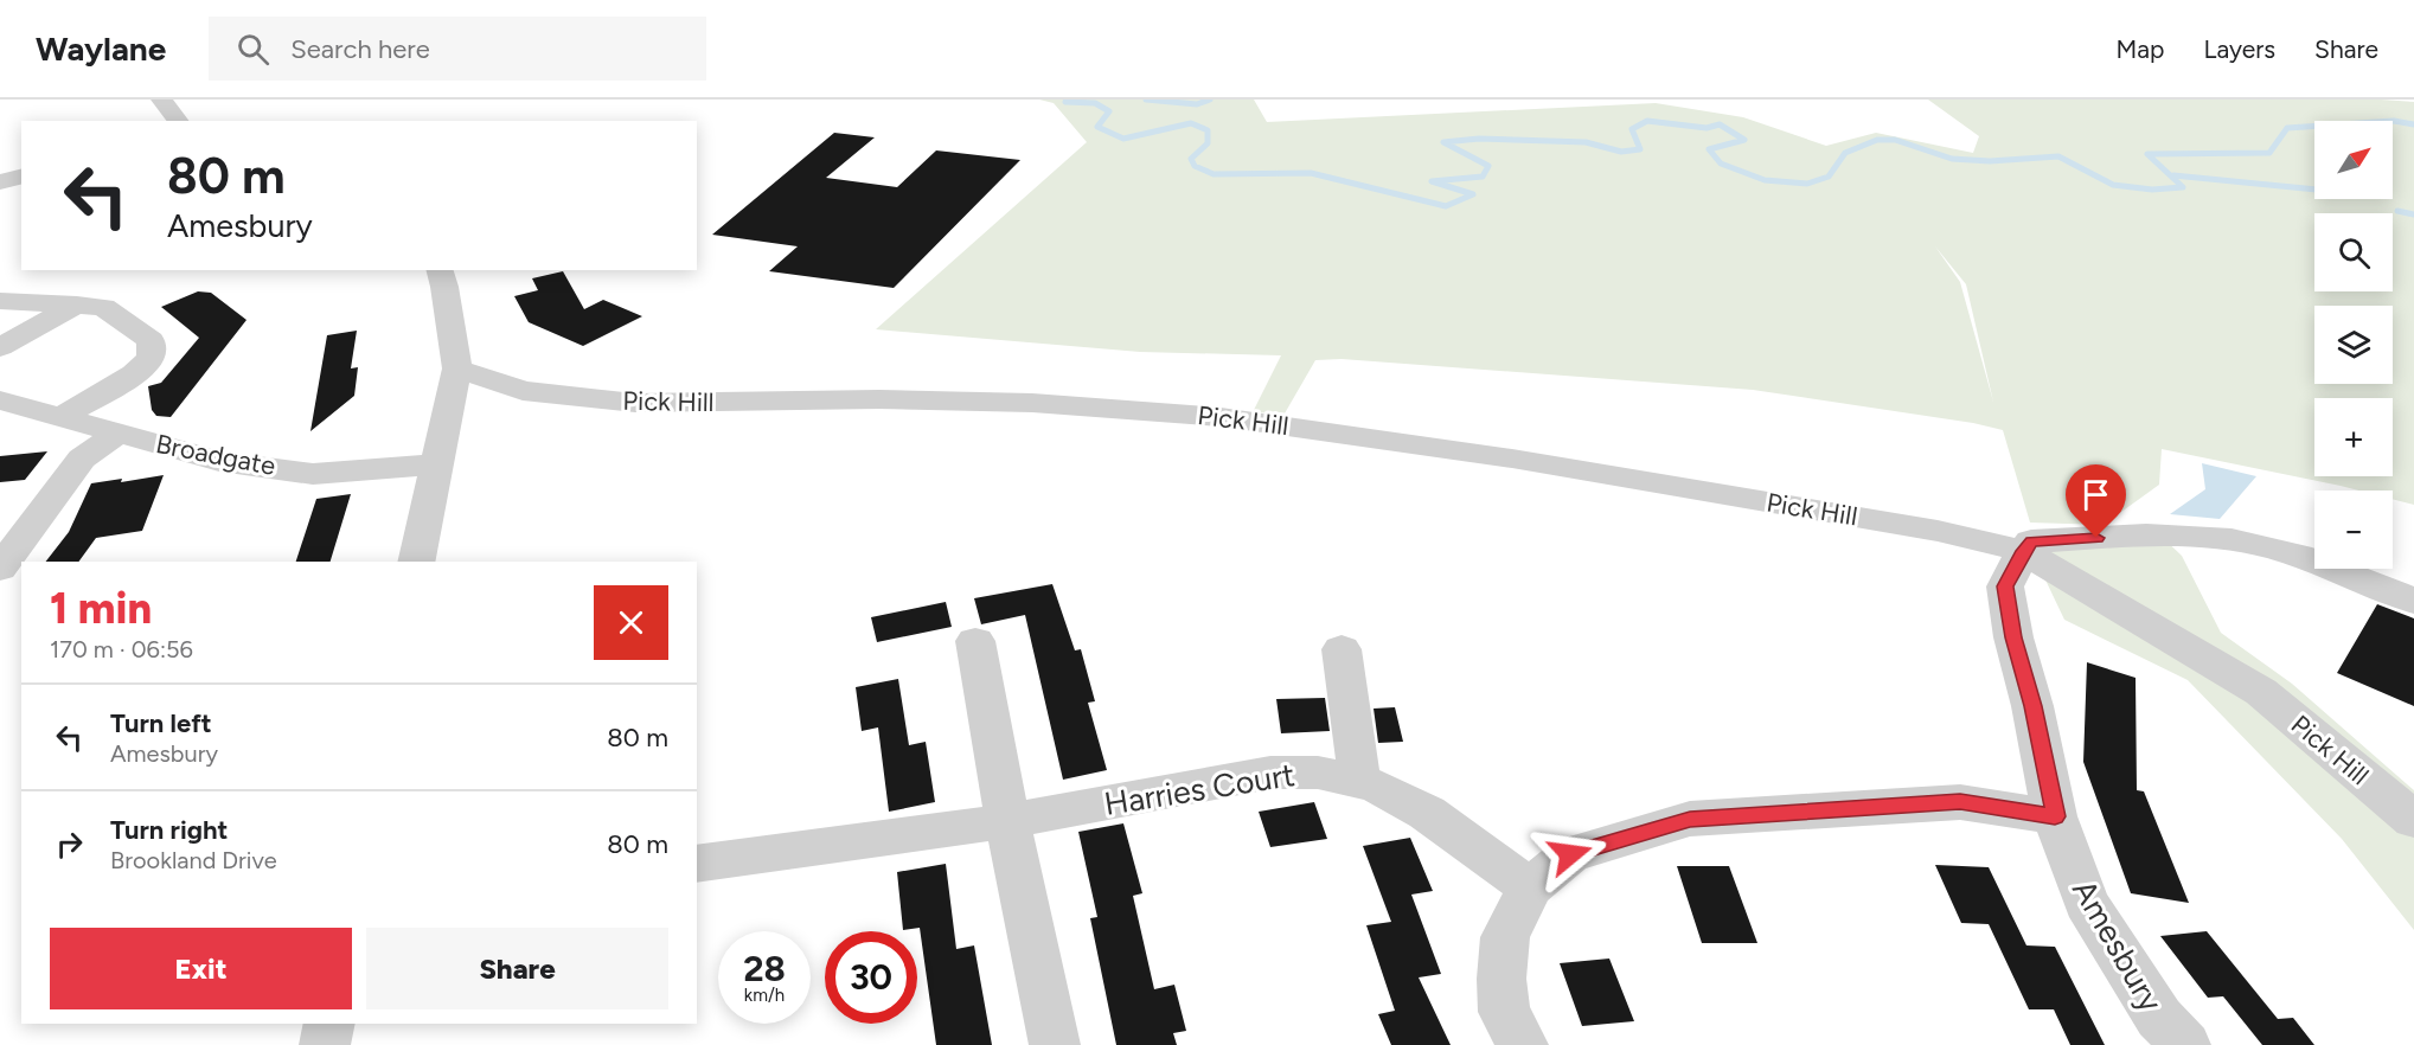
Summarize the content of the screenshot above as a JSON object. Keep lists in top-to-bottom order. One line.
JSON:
{"streets":{"street":["Pick Hill","Broadgate","Harries Court","Amesbury"]},"crossings":[["Pick Hill","Amesbury"]],"north":"top right","page":{"header":"Waylane","search":"Search here","nav":["Map","Layers","Share"],"map_buttons":["+","−"],"turn":["80 m","Amesbury"],"heading":["1 min","170 m · 06:56"],"list":[{"name":"Turn left","note":"Amesbury","value":"80 m"},{"name":"Turn right","note":"Brookland Drive","value":"80 m"}],"buttons":["Exit","Share"],"speed":"28 km/h","limit":"30"}}
